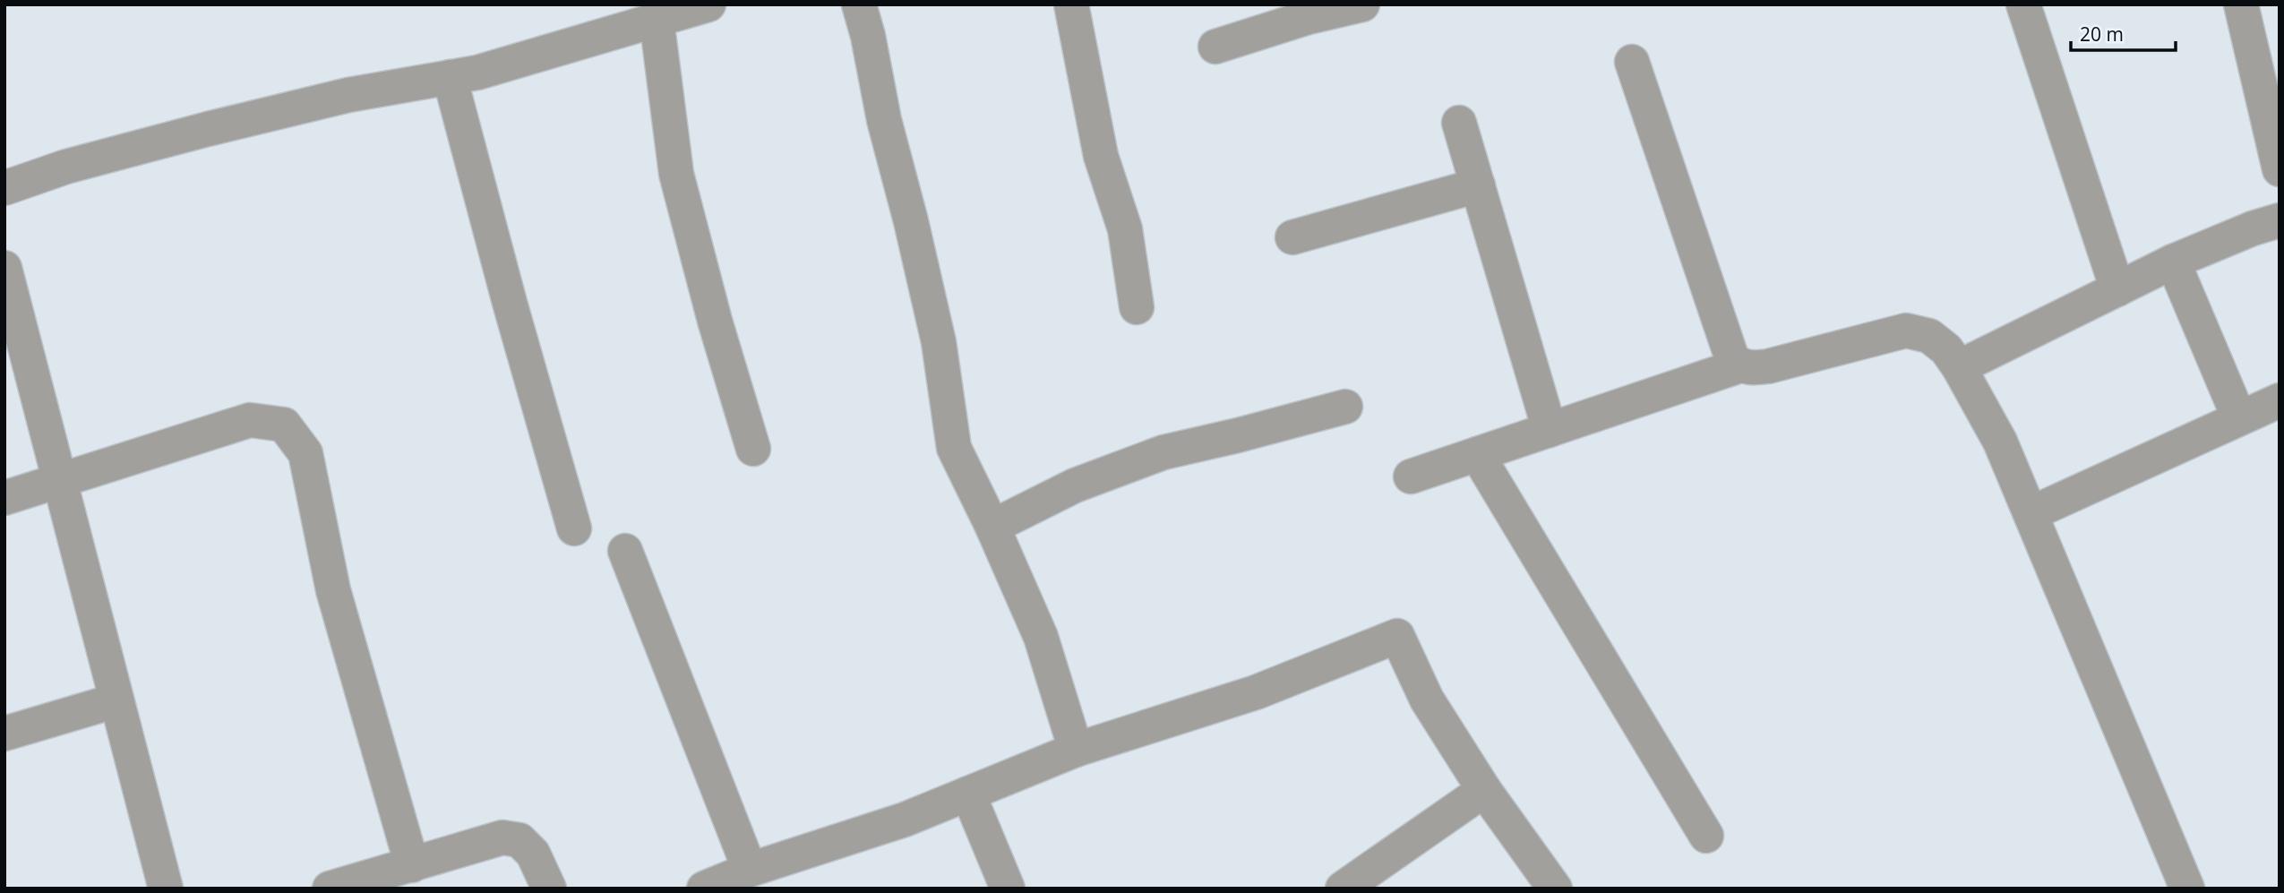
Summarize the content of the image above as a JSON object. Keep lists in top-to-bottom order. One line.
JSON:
{"scale_bar":"20 m"}
